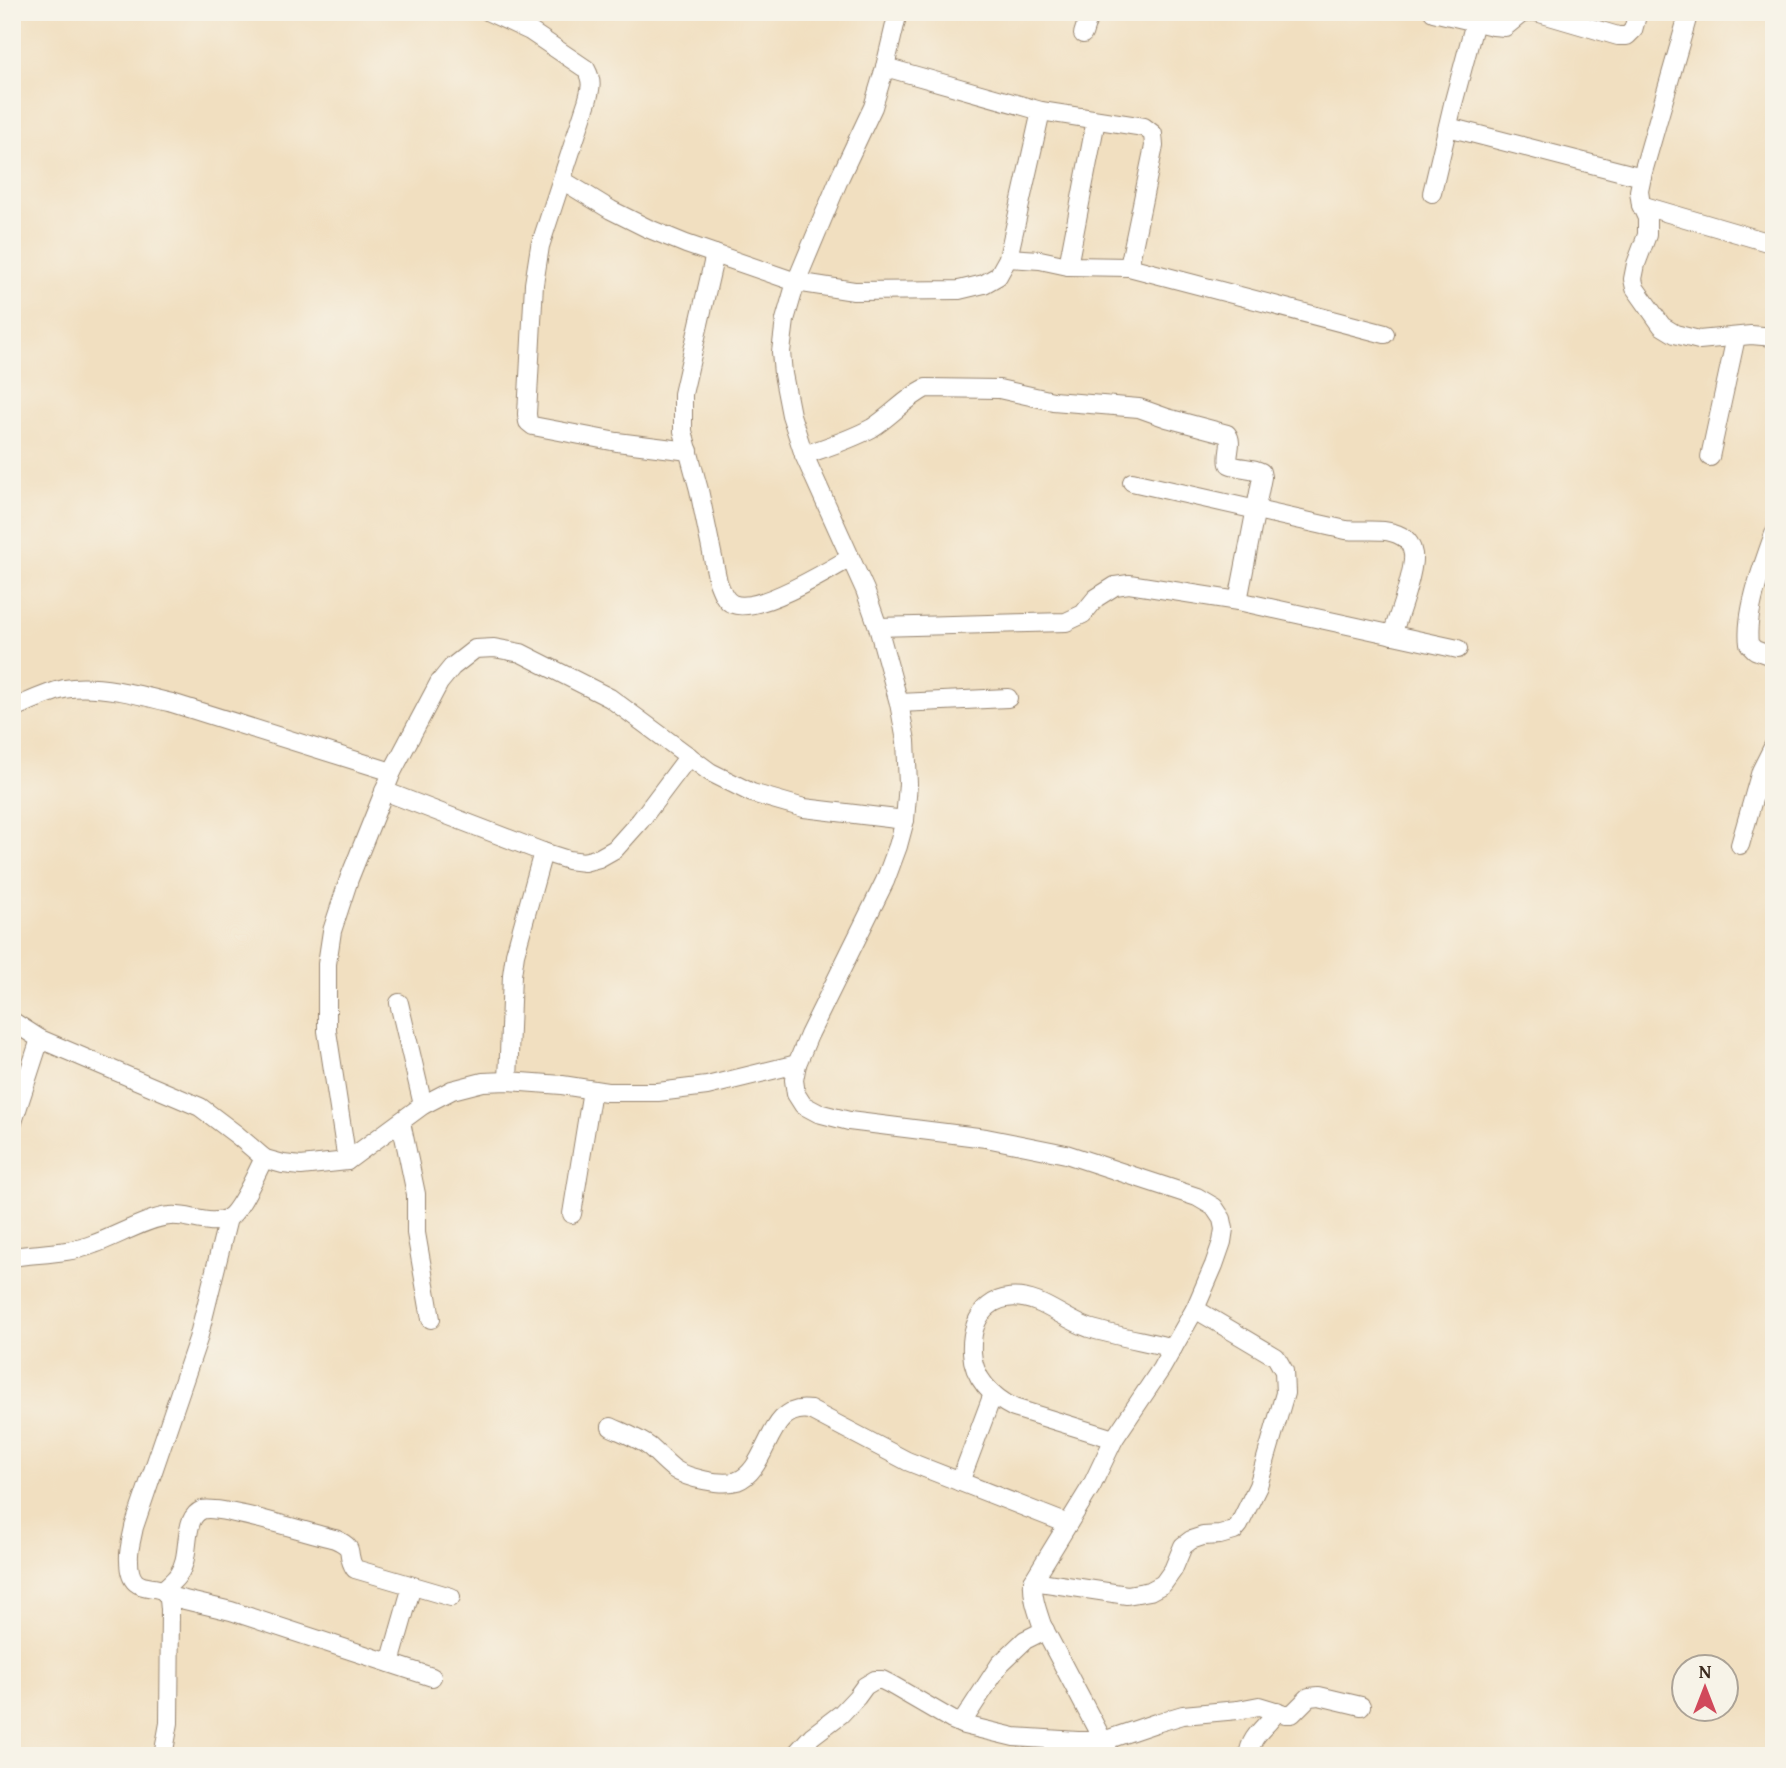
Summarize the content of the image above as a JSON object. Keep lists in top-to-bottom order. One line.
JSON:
{"north":"top"}
